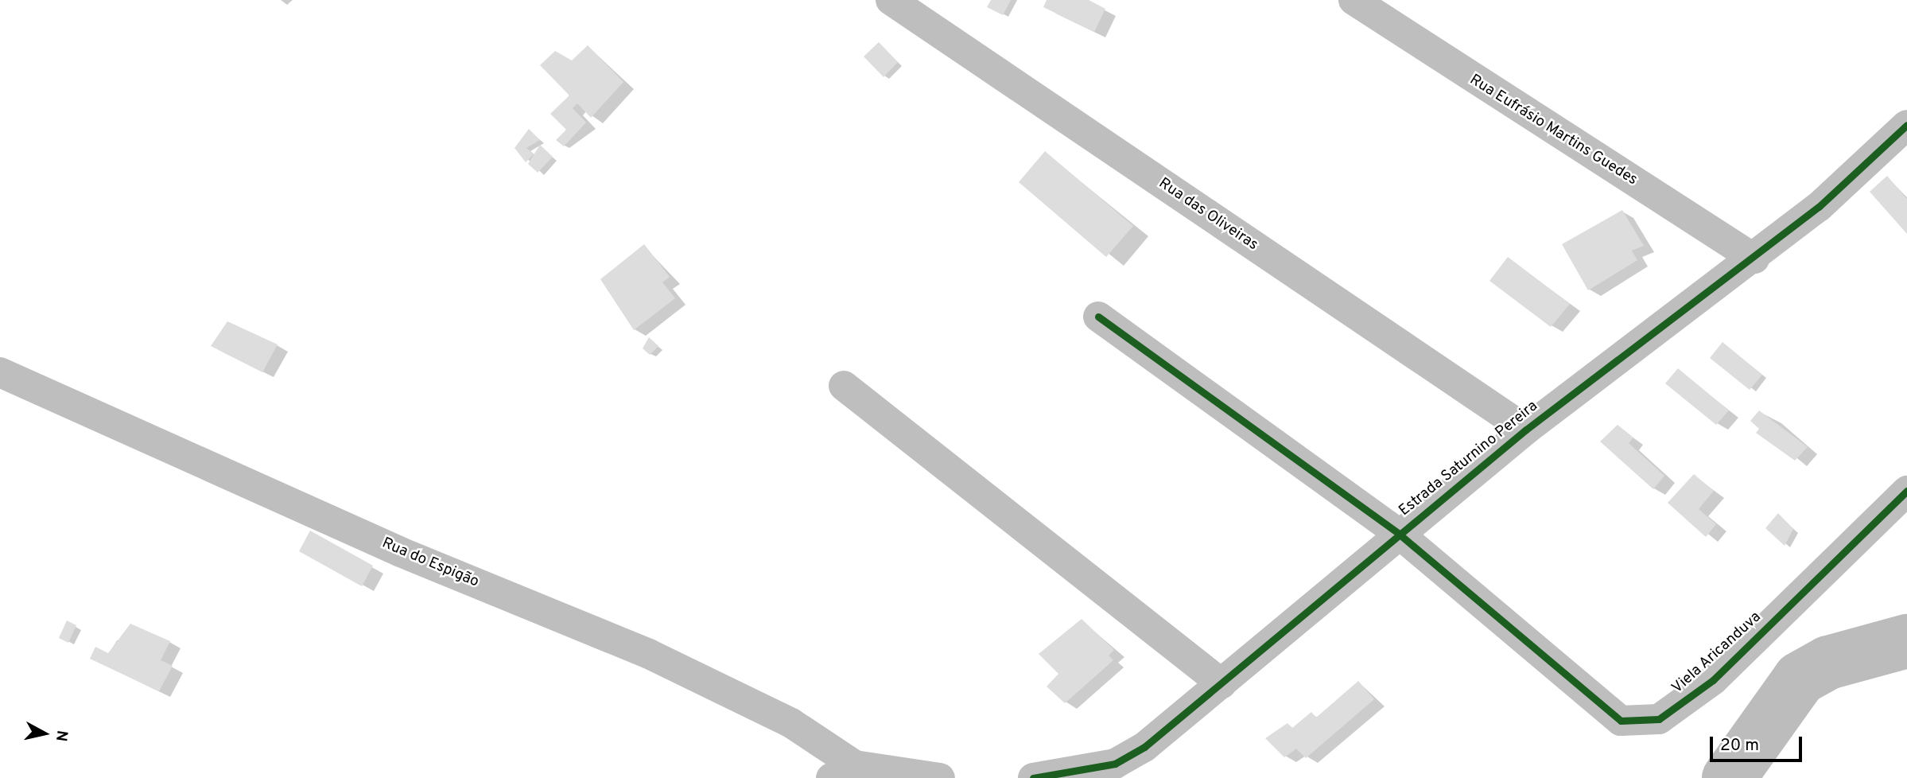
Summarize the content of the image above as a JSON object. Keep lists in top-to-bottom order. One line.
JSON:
{"streets":{"street":["Rua Eufrásio Martins Guedes","Rua das Oliveiras","Estrada Saturnino Pereira","Rua do Espigão","Viela Aricanduva"]},"crossings":[["Rua Eufrásio Martins Guedes","Estrada Saturnino Pereira"],["Rua das Oliveiras","Estrada Saturnino Pereira"],["Estrada Saturnino Pereira","Viela Aricanduva"]],"scale_bar":"20 m","north":"right"}
